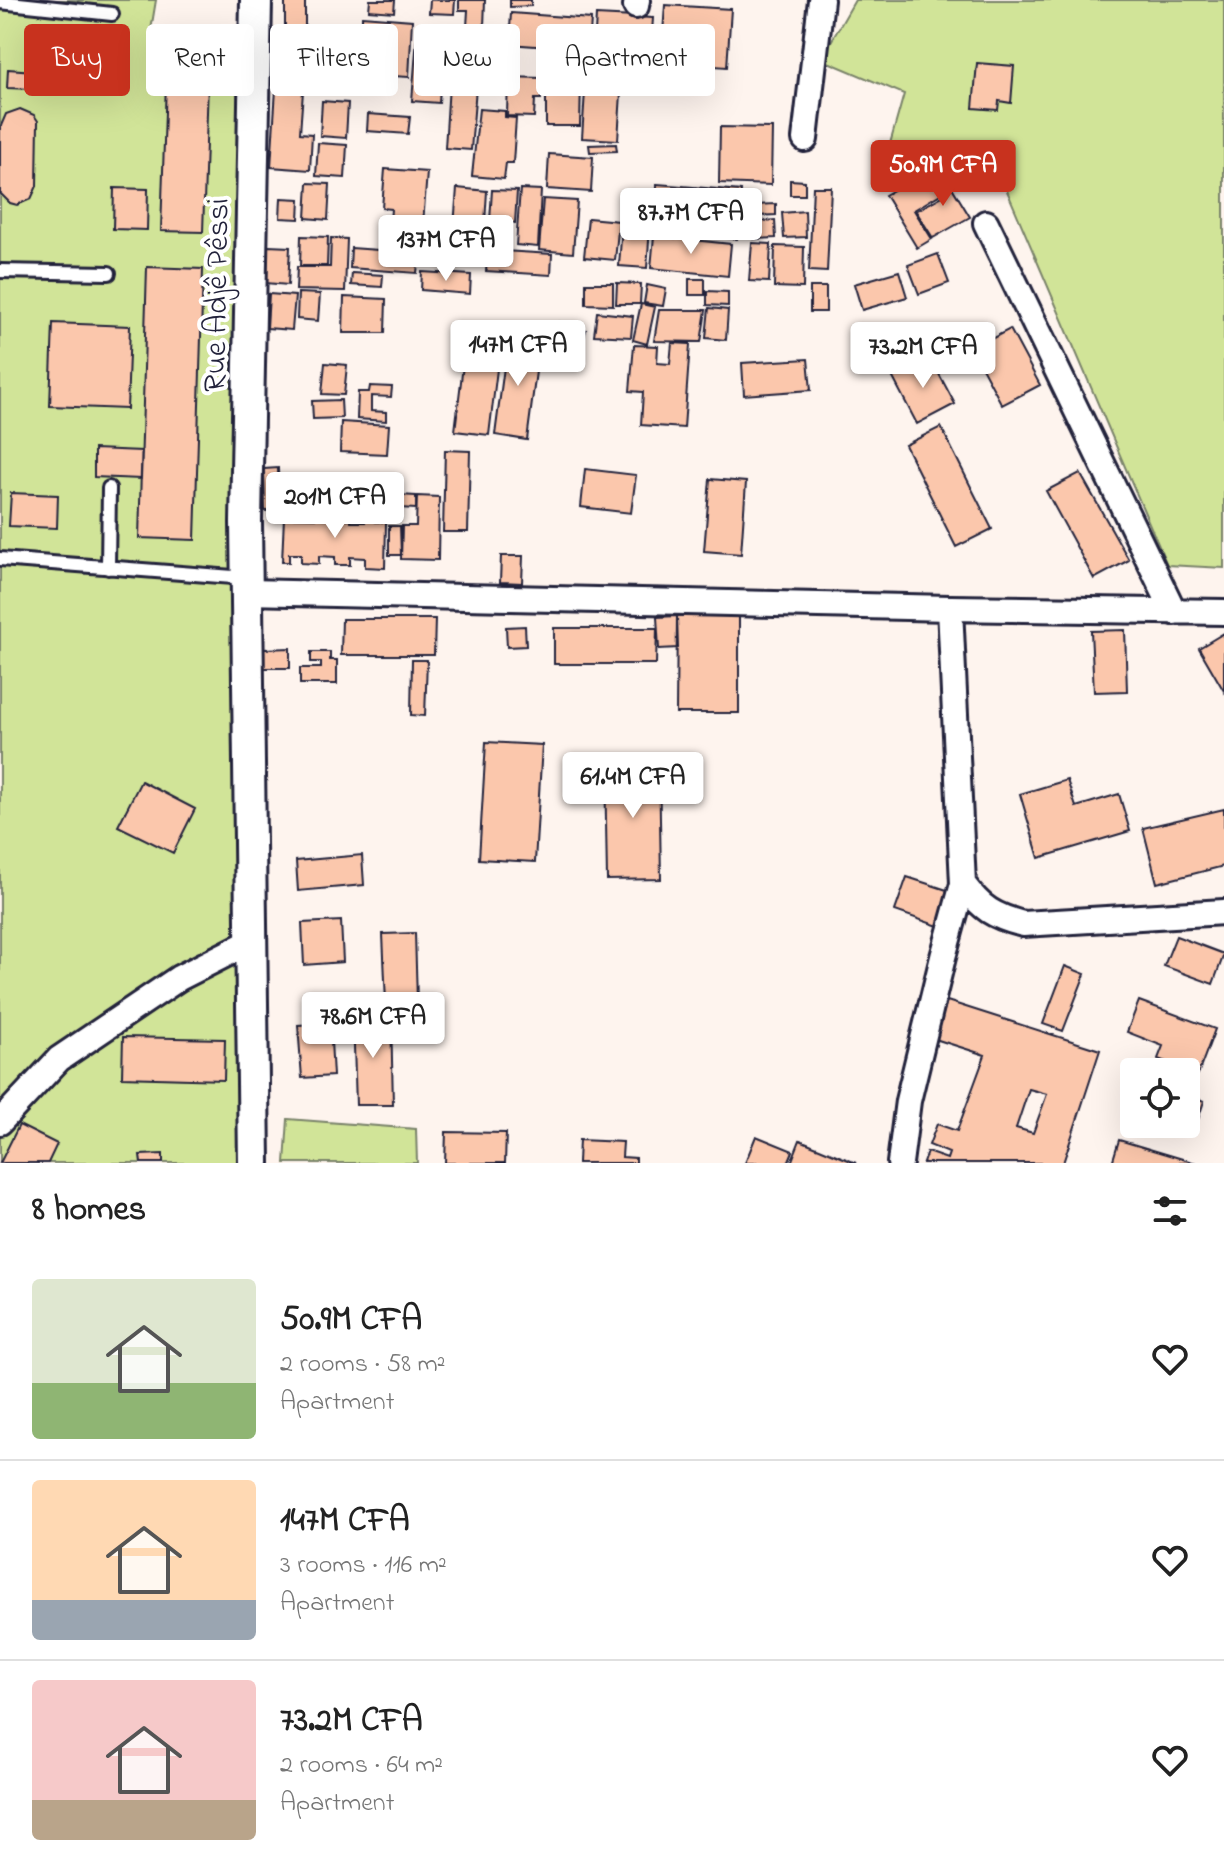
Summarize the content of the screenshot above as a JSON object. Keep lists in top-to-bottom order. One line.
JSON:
{"streets":{"street":["Rue Adjê Pêssi"]},"page":{"chip":["Buy","Rent","Filters","New","Apartment"],"price":["50.9M CFA","87.7M CFA","137M CFA","147M CFA","73.2M CFA","201M CFA","61.4M CFA","78.6M CFA"],"heading":"8 homes","list":[{"name":"50.9M CFA","note":"2 rooms · 58 m² · Apartment"},{"name":"147M CFA","note":"3 rooms · 116 m² · Apartment"},{"name":"73.2M CFA","note":"2 rooms · 64 m² · Apartment"}]}}
